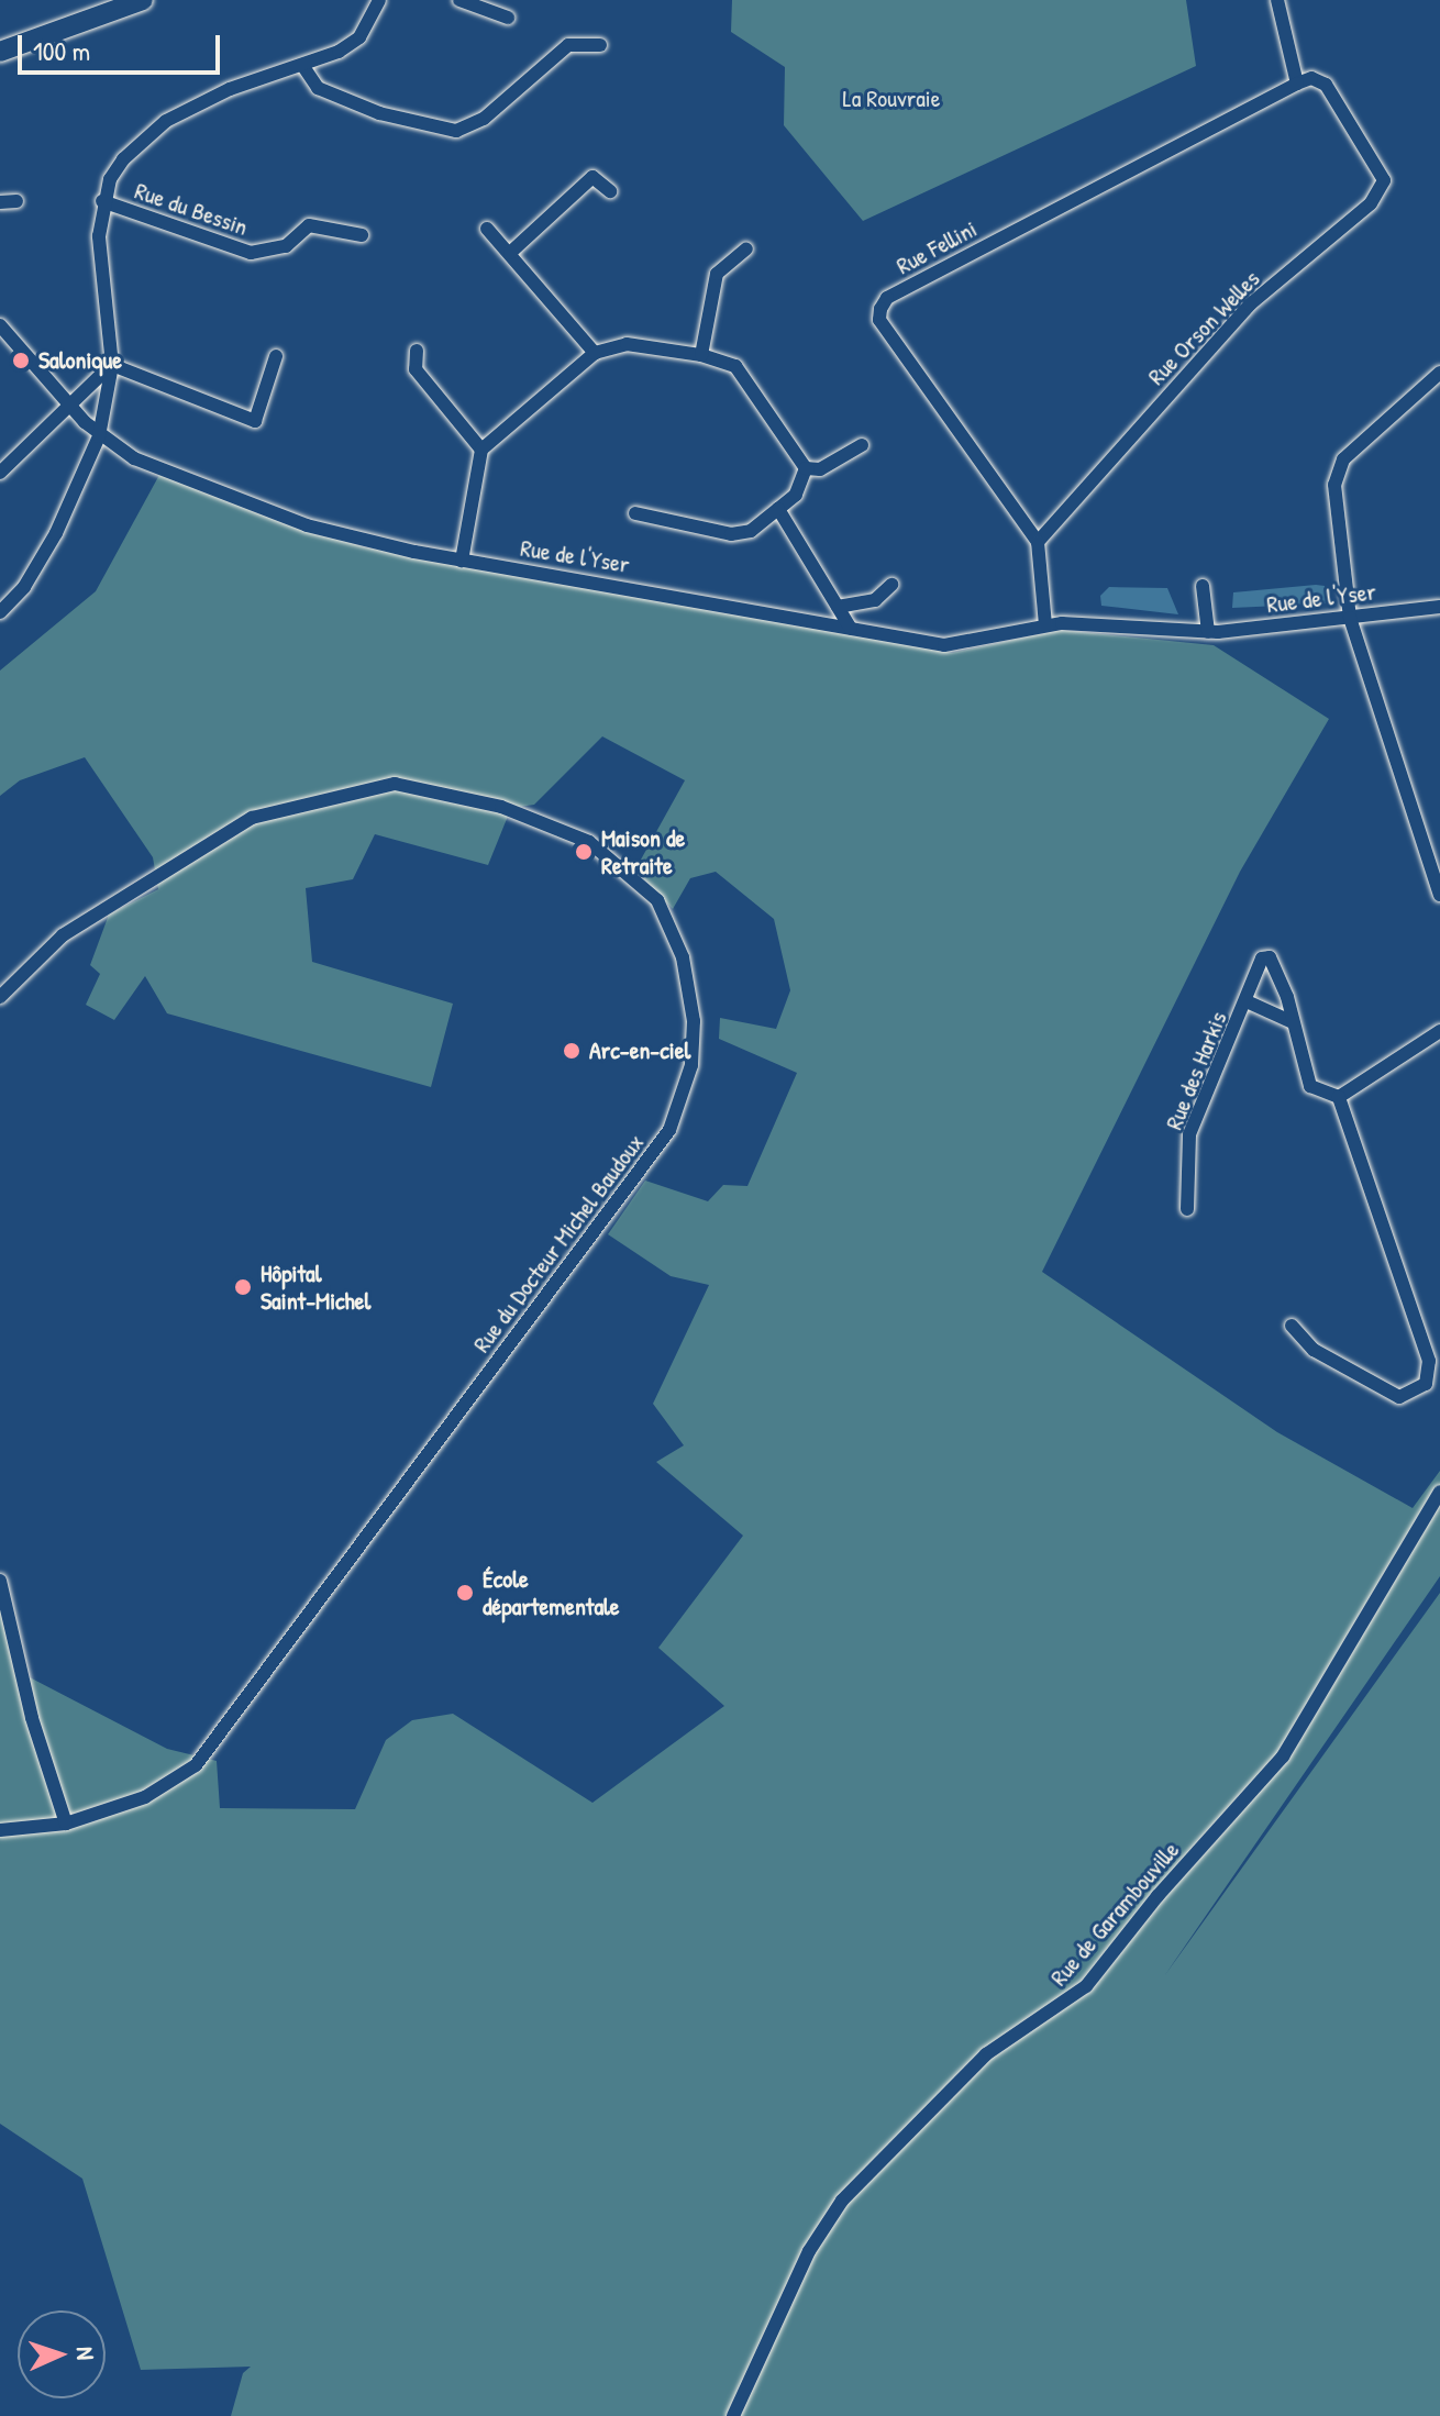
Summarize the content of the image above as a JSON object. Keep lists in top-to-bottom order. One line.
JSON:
{"streets":{"street":["Rue du Bessin","Rue Fellini","Rue Orson Welles","Rue de l'Yser","Rue des Harkis","Rue du Docteur Michel Baudoux","Rue de Garambouville"]},"crossings":[["Rue Fellini","Rue Orson Welles"]],"parks":["La Rouvraie"],"places":["Salonique","Maison de Retraite","Arc-en-ciel","Hôpital Saint-Michel","École départementale"],"scale_bar":"100 m","north":"right"}
